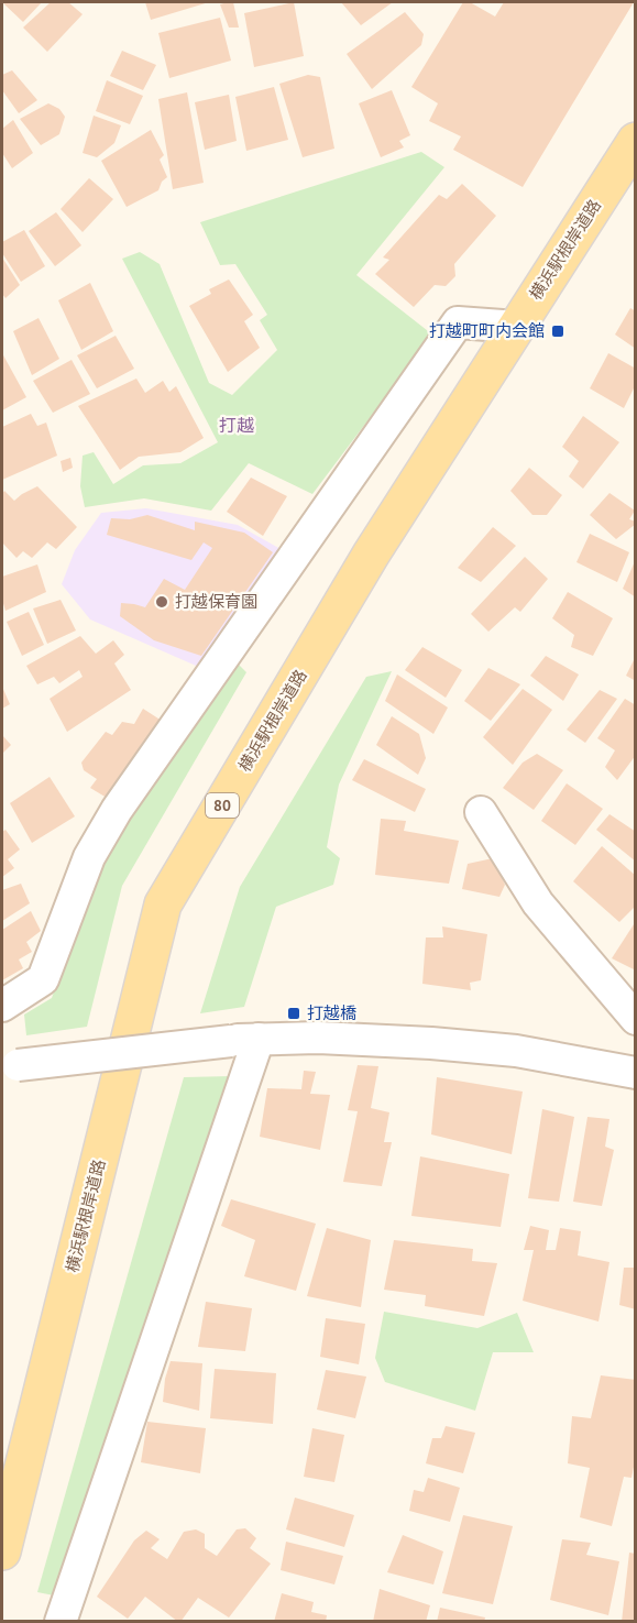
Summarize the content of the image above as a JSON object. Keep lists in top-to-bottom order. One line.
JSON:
{"streets":{"main road":["横浜駅根岸道路","80"]},"districts":["打越"],"places":{"transit":["打越町町内会館","打越橋"],"other":["打越保育園"]}}
